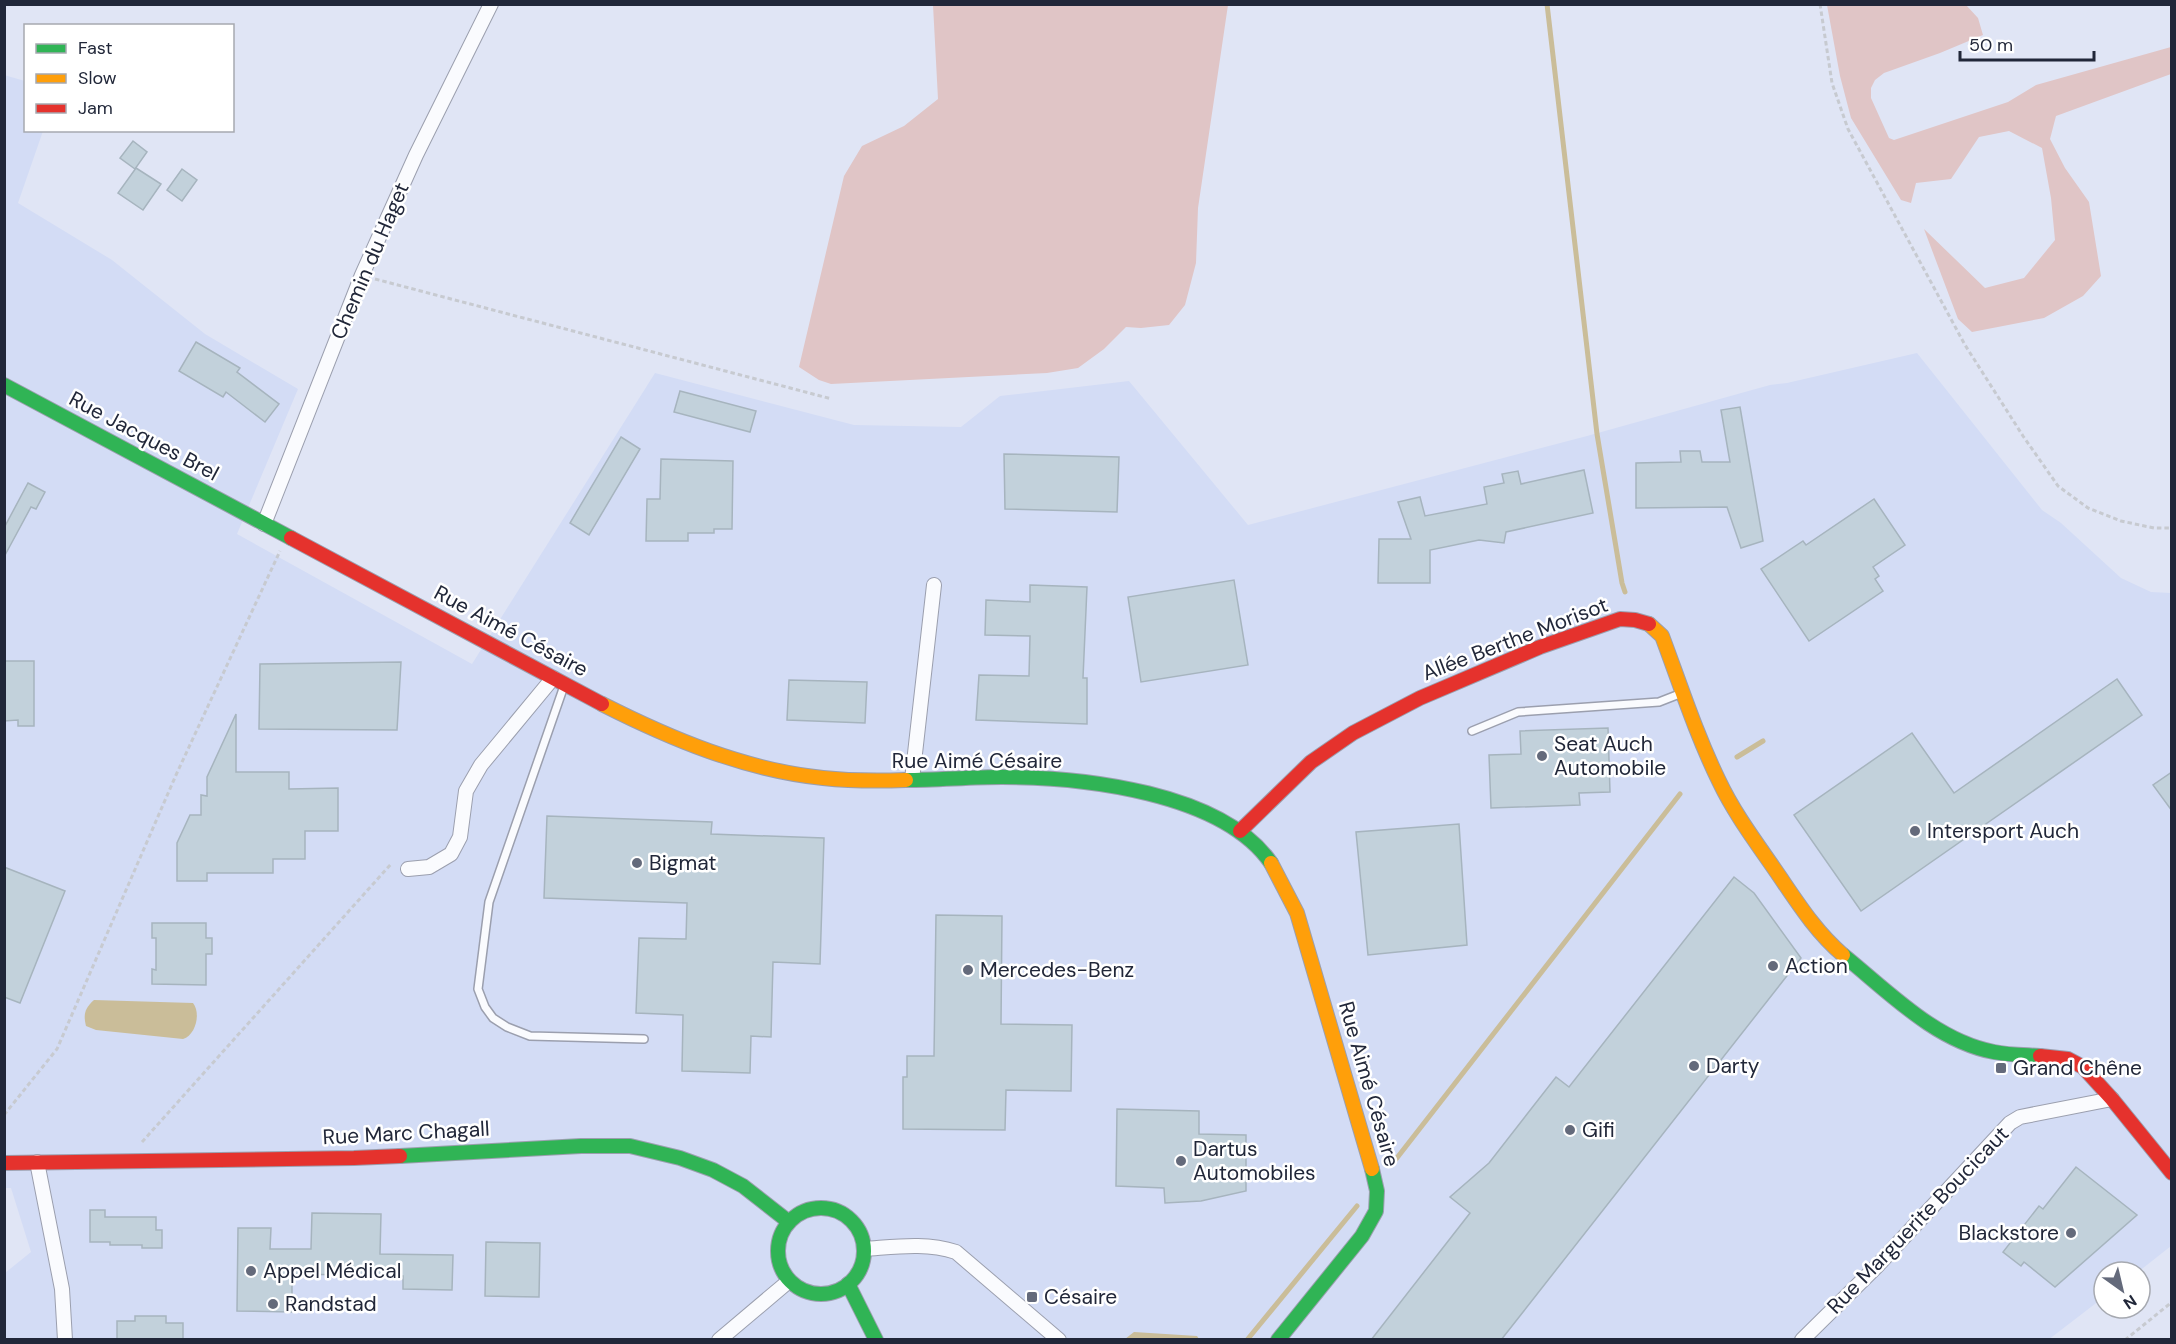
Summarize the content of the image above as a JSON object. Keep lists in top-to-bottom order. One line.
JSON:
{"streets":{"street":["Chemin du Haget","Rue Jacques Brel","Rue Aimé Césaire","Allée Berthe Morisot","Rue Marc Chagall","Rue Marguerite Boucicaut"]},"crossings":[["Chemin du Haget","Rue Jacques Brel"],["Chemin du Haget","Rue Aimé Césaire"],["Rue Jacques Brel","Rue Aimé Césaire"],["Rue Aimé Césaire","Allée Berthe Morisot"],["Allée Berthe Morisot","Rue Marguerite Boucicaut"]],"places":{"other":["Seat Auch Automobile","Intersport Auch","Bigmat","Action","Mercedes-Benz","Darty","Gifi","Dartus Automobiles","Blackstore","Appel Médical","Randstad"],"transit":["Grand Chêne","Césaire"]},"legend":["Fast","Slow","Jam"],"scale_bar":"50 m","north":"bottom right"}
